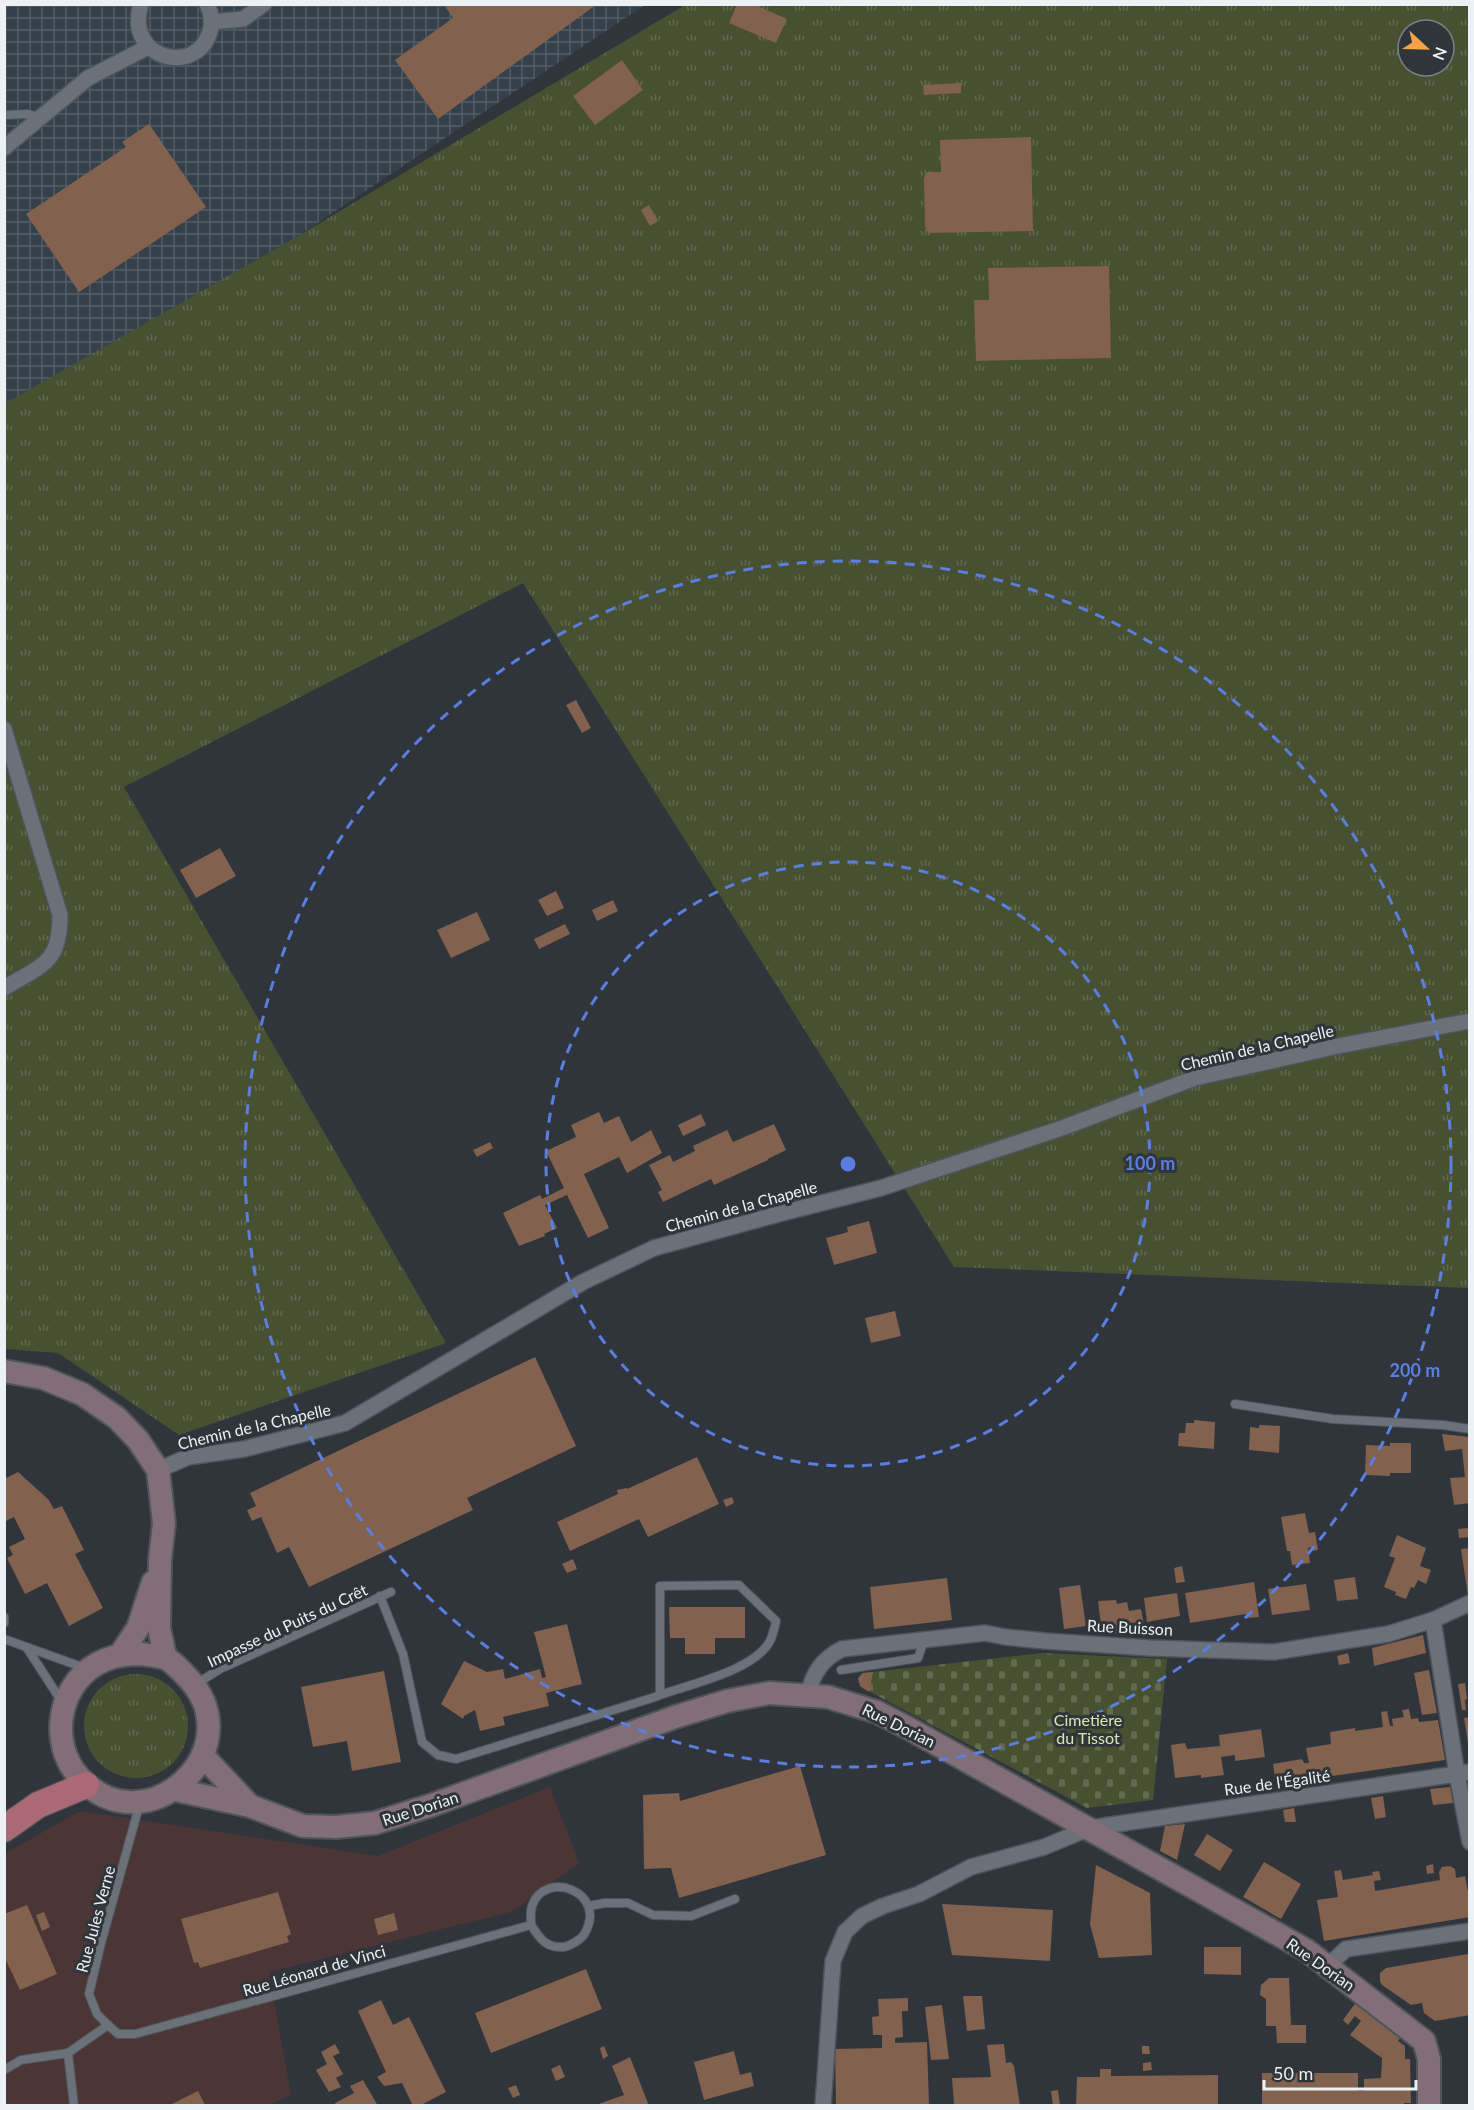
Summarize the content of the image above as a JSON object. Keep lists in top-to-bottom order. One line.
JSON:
{"streets":{"main road":["Rue Dorian"],"street":["Chemin de la Chapelle","Rue Buisson","Rue de l'Égalité"],"lane":["Impasse du Puits du Crêt","Rue Jules Verne","Rue Léonard de Vinci"]},"crossings":[["Impasse du Puits du Crêt","Rue Dorian"],["Impasse du Puits du Crêt","Rue Jules Verne"],["Rue Buisson","Rue Dorian"],["Rue Dorian","Rue de l'Égalité"],["Rue Dorian","Rue Jules Verne"],["Rue Jules Verne","Rue Léonard de Vinci"]],"parks":["Cimetière du Tissot"],"scale_bar":"50 m","north":"right","rings":["100 m","200 m"]}
